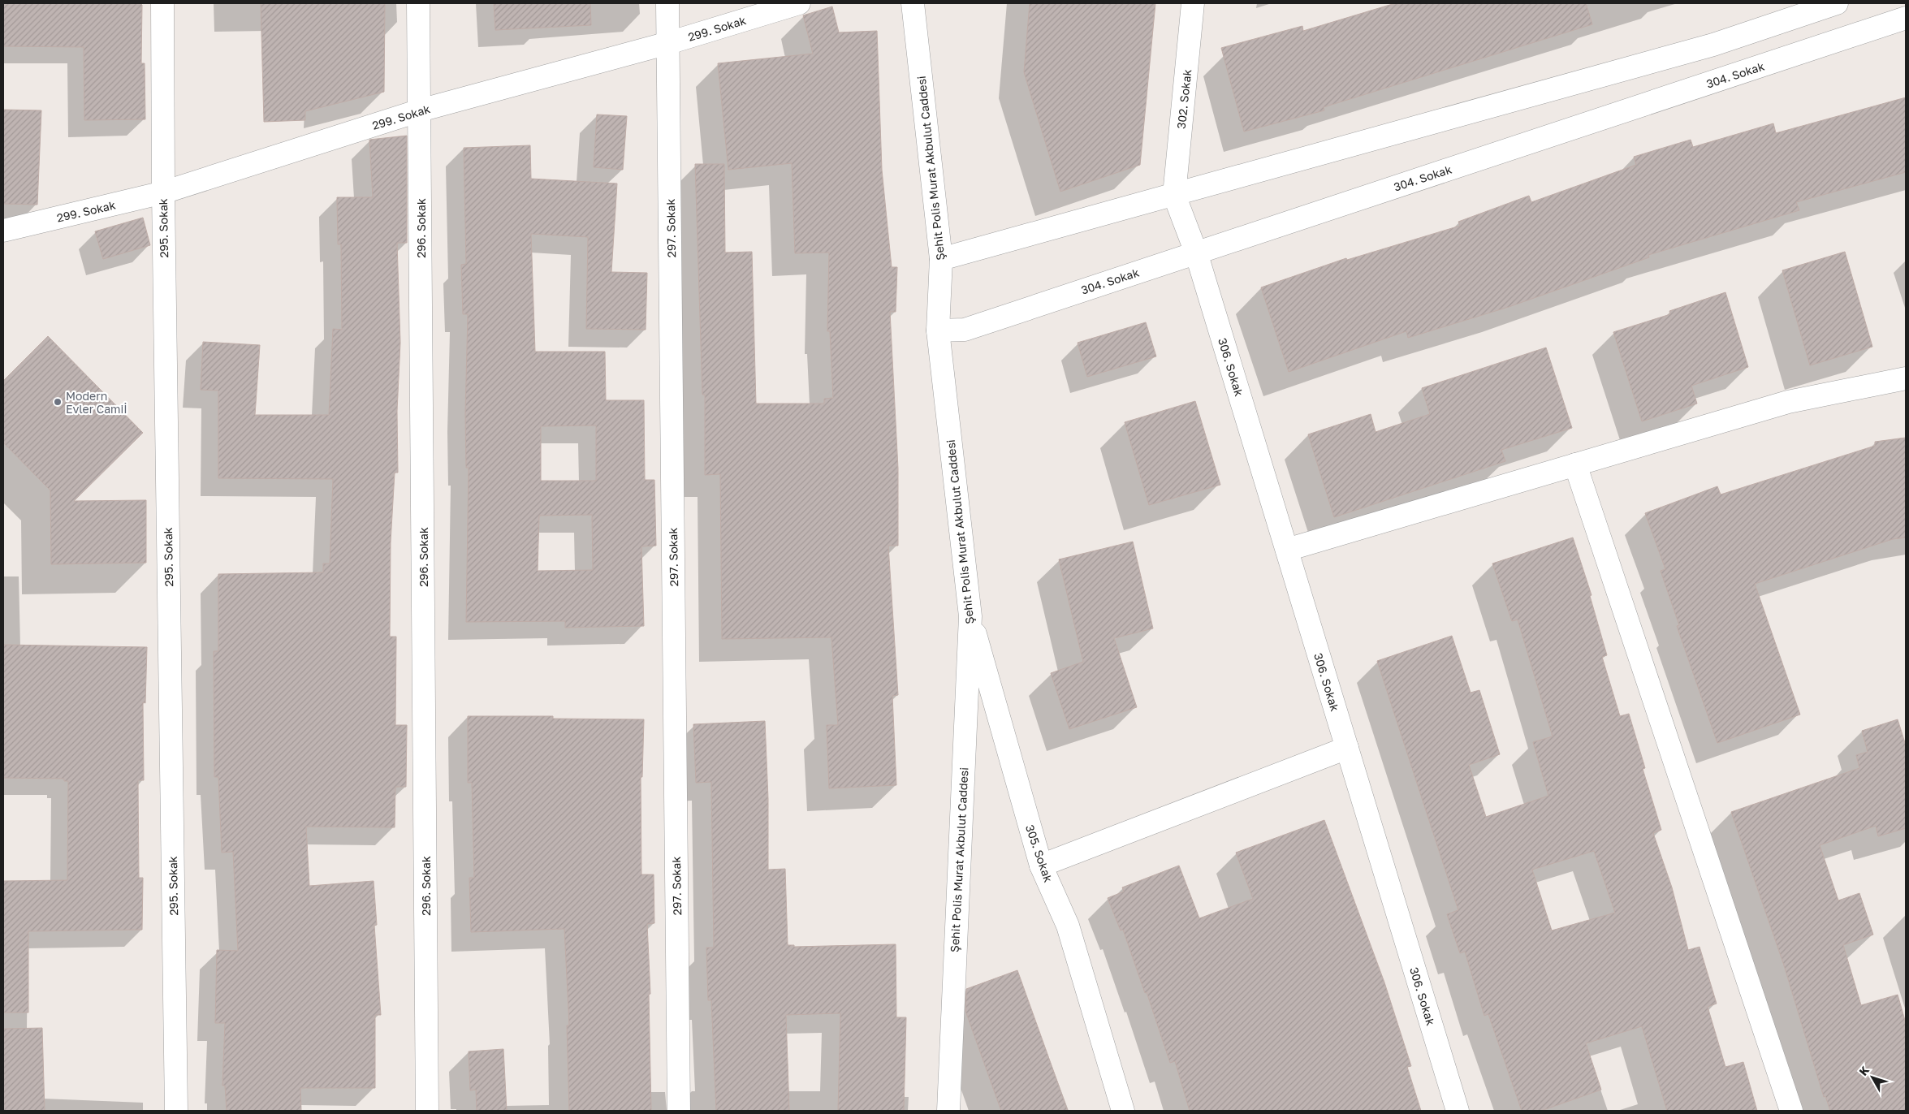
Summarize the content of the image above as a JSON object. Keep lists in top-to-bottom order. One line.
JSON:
{"streets":{"street":["299. Sokak","304. Sokak","302. Sokak","Şehit Polis Murat Akbulut Caddesi","295. Sokak","296. Sokak","297. Sokak","306. Sokak","305. Sokak"]},"crossings":[["299. Sokak","295. Sokak"],["299. Sokak","296. Sokak"],["299. Sokak","297. Sokak"],["304. Sokak","Şehit Polis Murat Akbulut Caddesi"],["304. Sokak","306. Sokak"],["302. Sokak","306. Sokak"],["Şehit Polis Murat Akbulut Caddesi","305. Sokak"]],"places":["Modern Evler Camiİ"],"north":"top left"}
